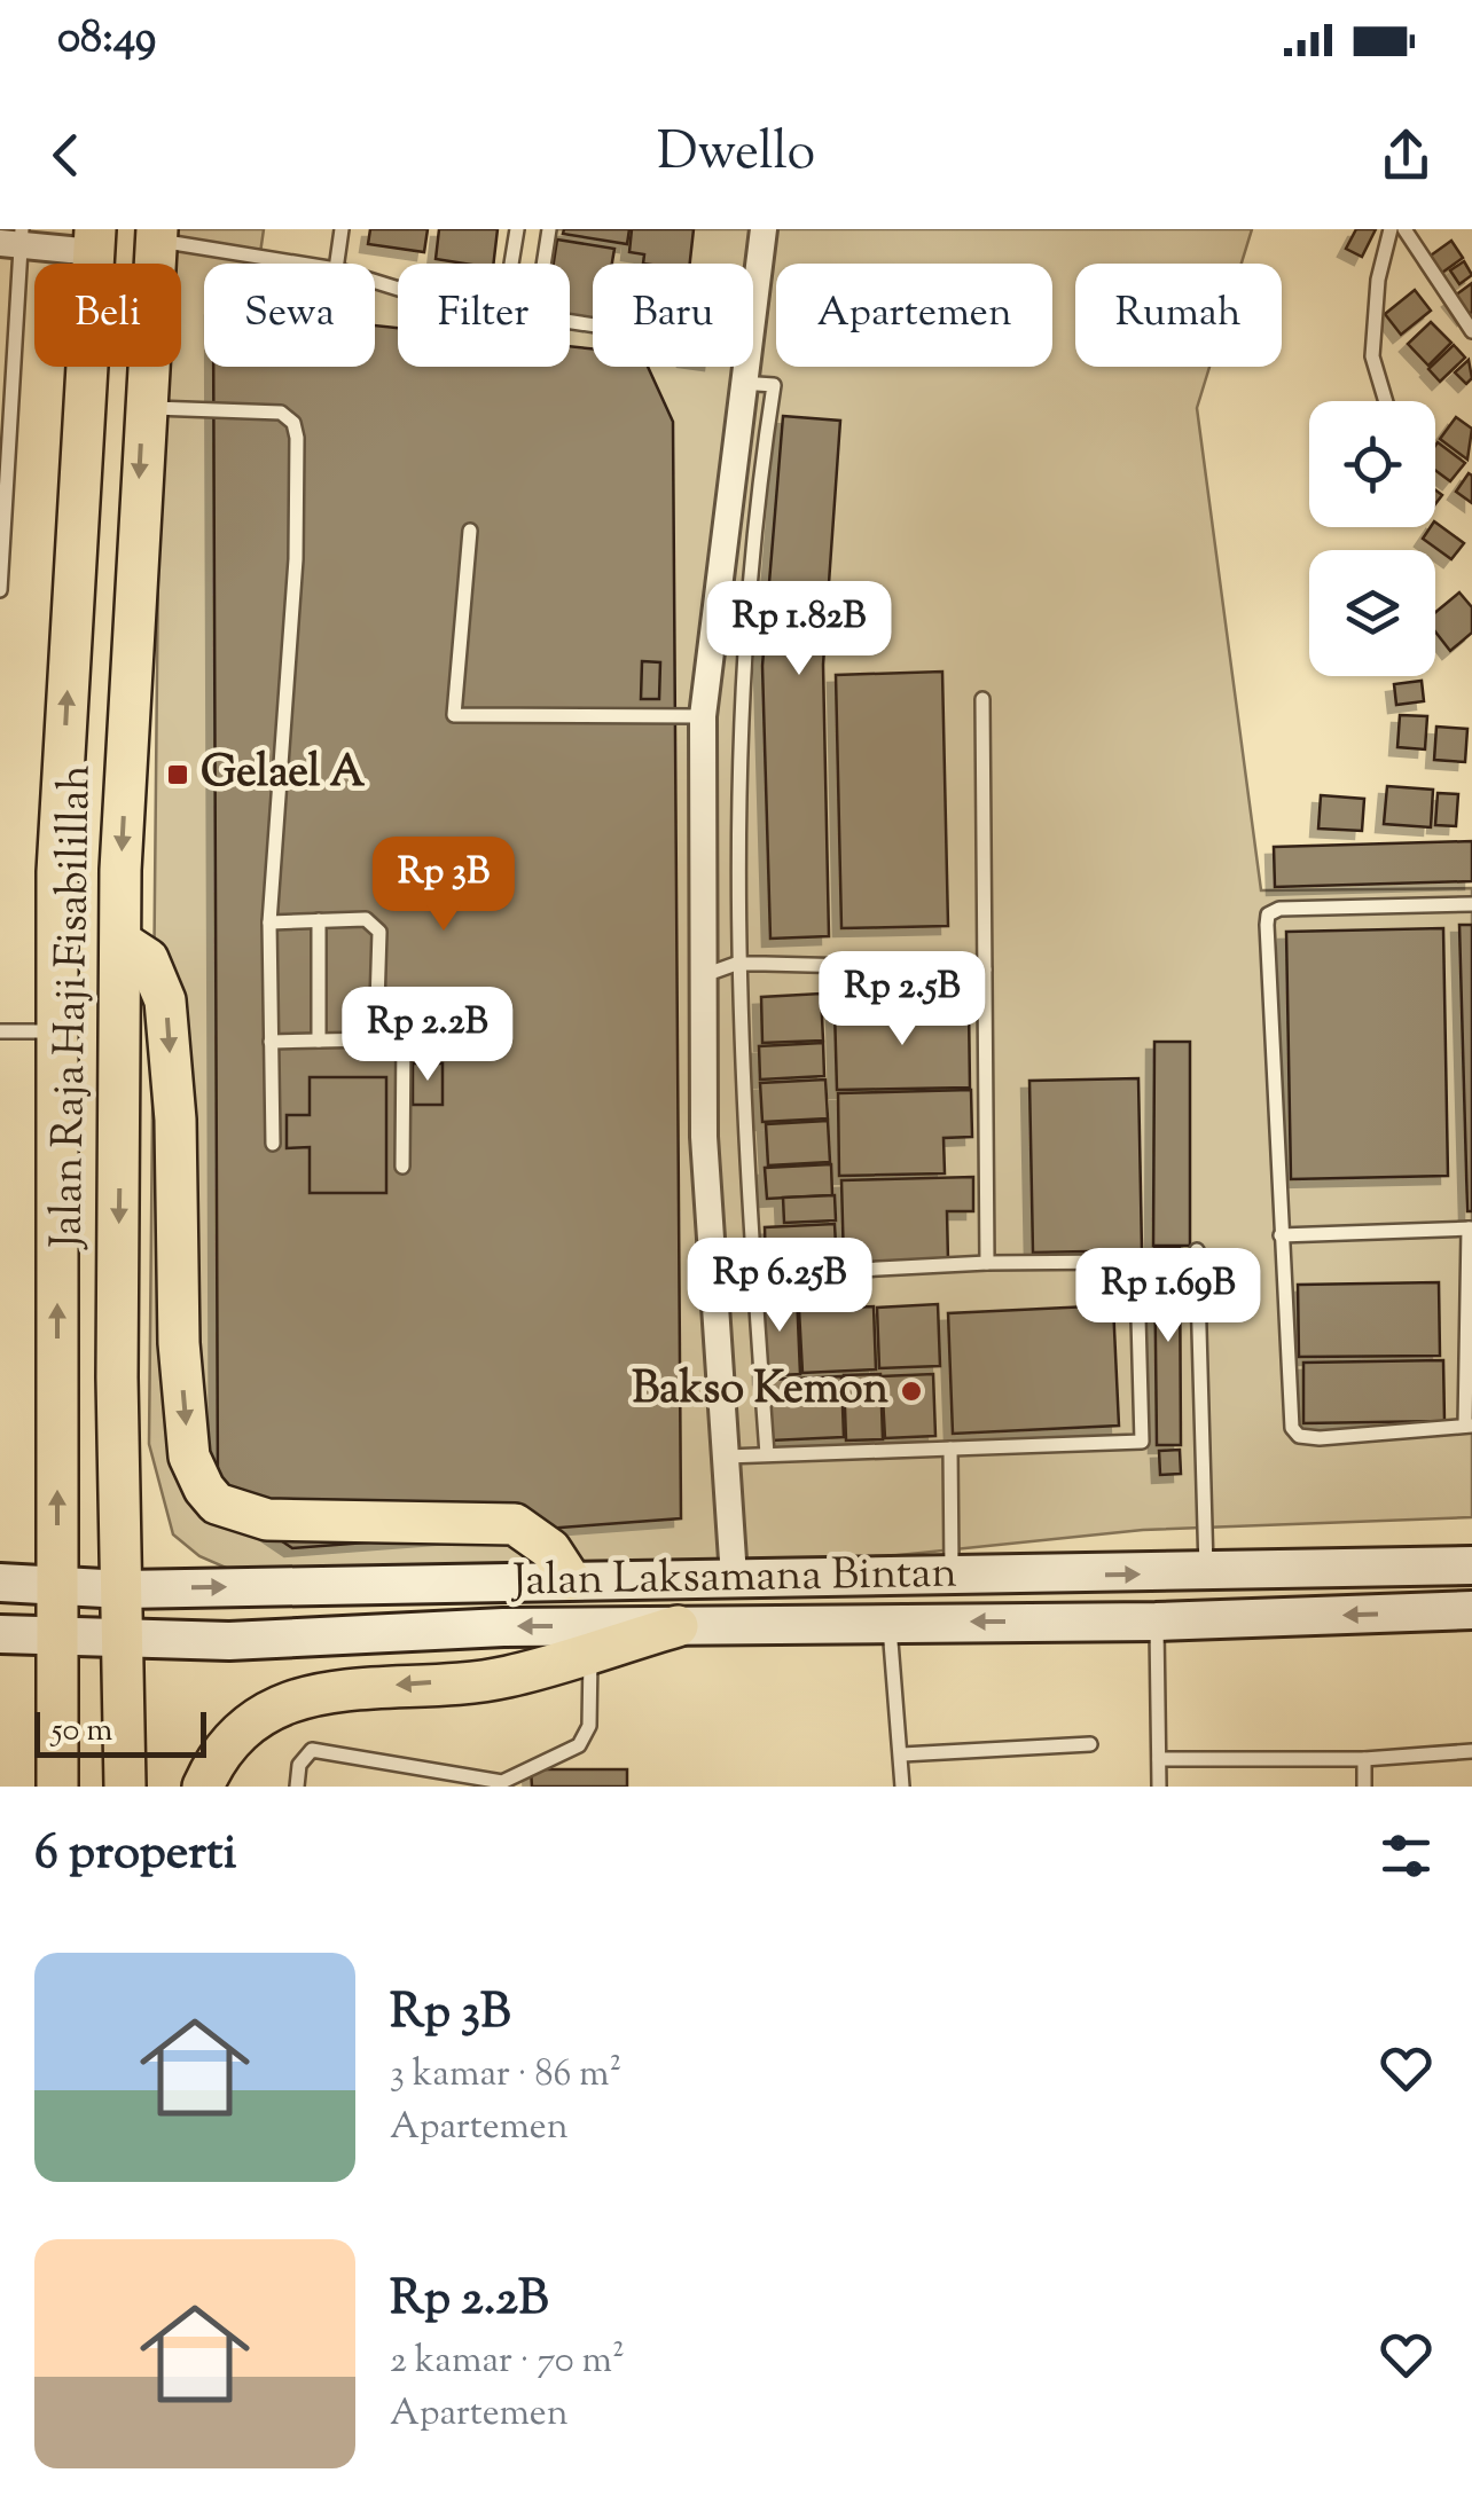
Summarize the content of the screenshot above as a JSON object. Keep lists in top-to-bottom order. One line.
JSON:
{"streets":{"main road":["Jalan Raja Haji Fisabilillah","Jalan Laksamana Bintan"]},"crossings":[["Jalan Raja Haji Fisabilillah","Jalan Laksamana Bintan"]],"places":{"transit":["Gelael A"],"other":["Bakso Kemon"]},"scale_bar":"50 m","page":{"status":"08:49","header":"Dwello","chip":["Beli","Sewa","Filter","Baru","Apartemen","Rumah"],"price":["Rp 1.82B","Rp 3B","Rp 2.5B","Rp 2.2B","Rp 6.25B","Rp 1.69B"],"scale":"50 m","heading":"6 properti","list":[{"name":"Rp 3B","note":"3 kamar · 86 m² · Apartemen"},{"name":"Rp 2.2B","note":"2 kamar · 70 m² · Apartemen"}]}}
